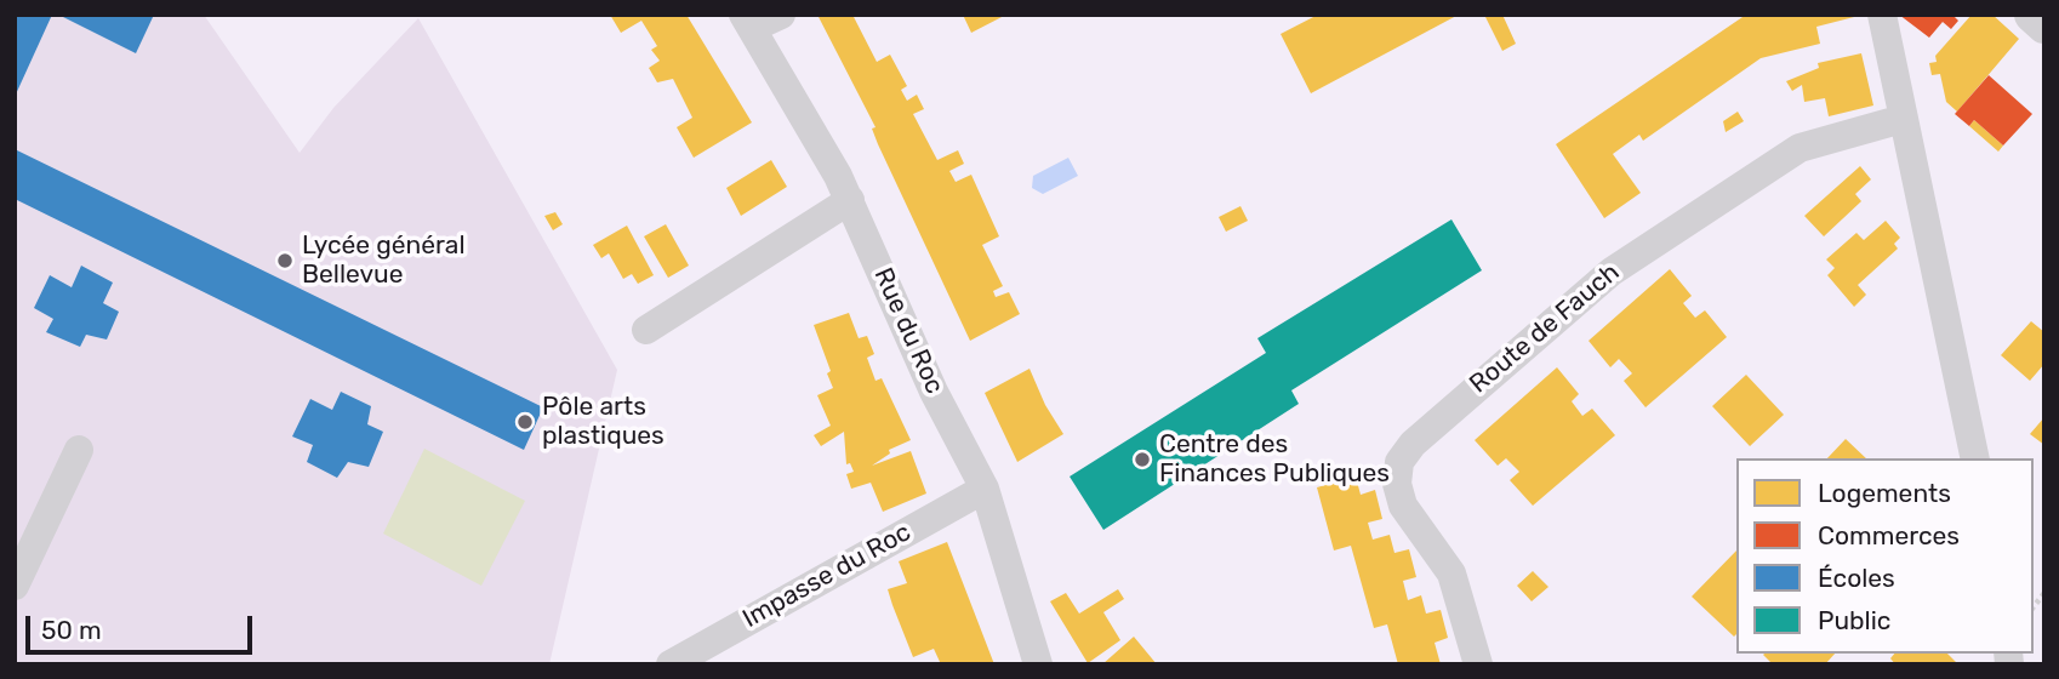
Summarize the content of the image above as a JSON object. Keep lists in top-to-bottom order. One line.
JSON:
{"streets":{"street":["Route de Fauch","Rue du Roc","Impasse du Roc"]},"crossings":[["Rue du Roc","Impasse du Roc"]],"places":["Lycée général Bellevue","Pôle arts plastiques","Centre des Finances Publiques"],"legend":["Logements","Commerces","Écoles","Public"],"scale_bar":"50 m"}
